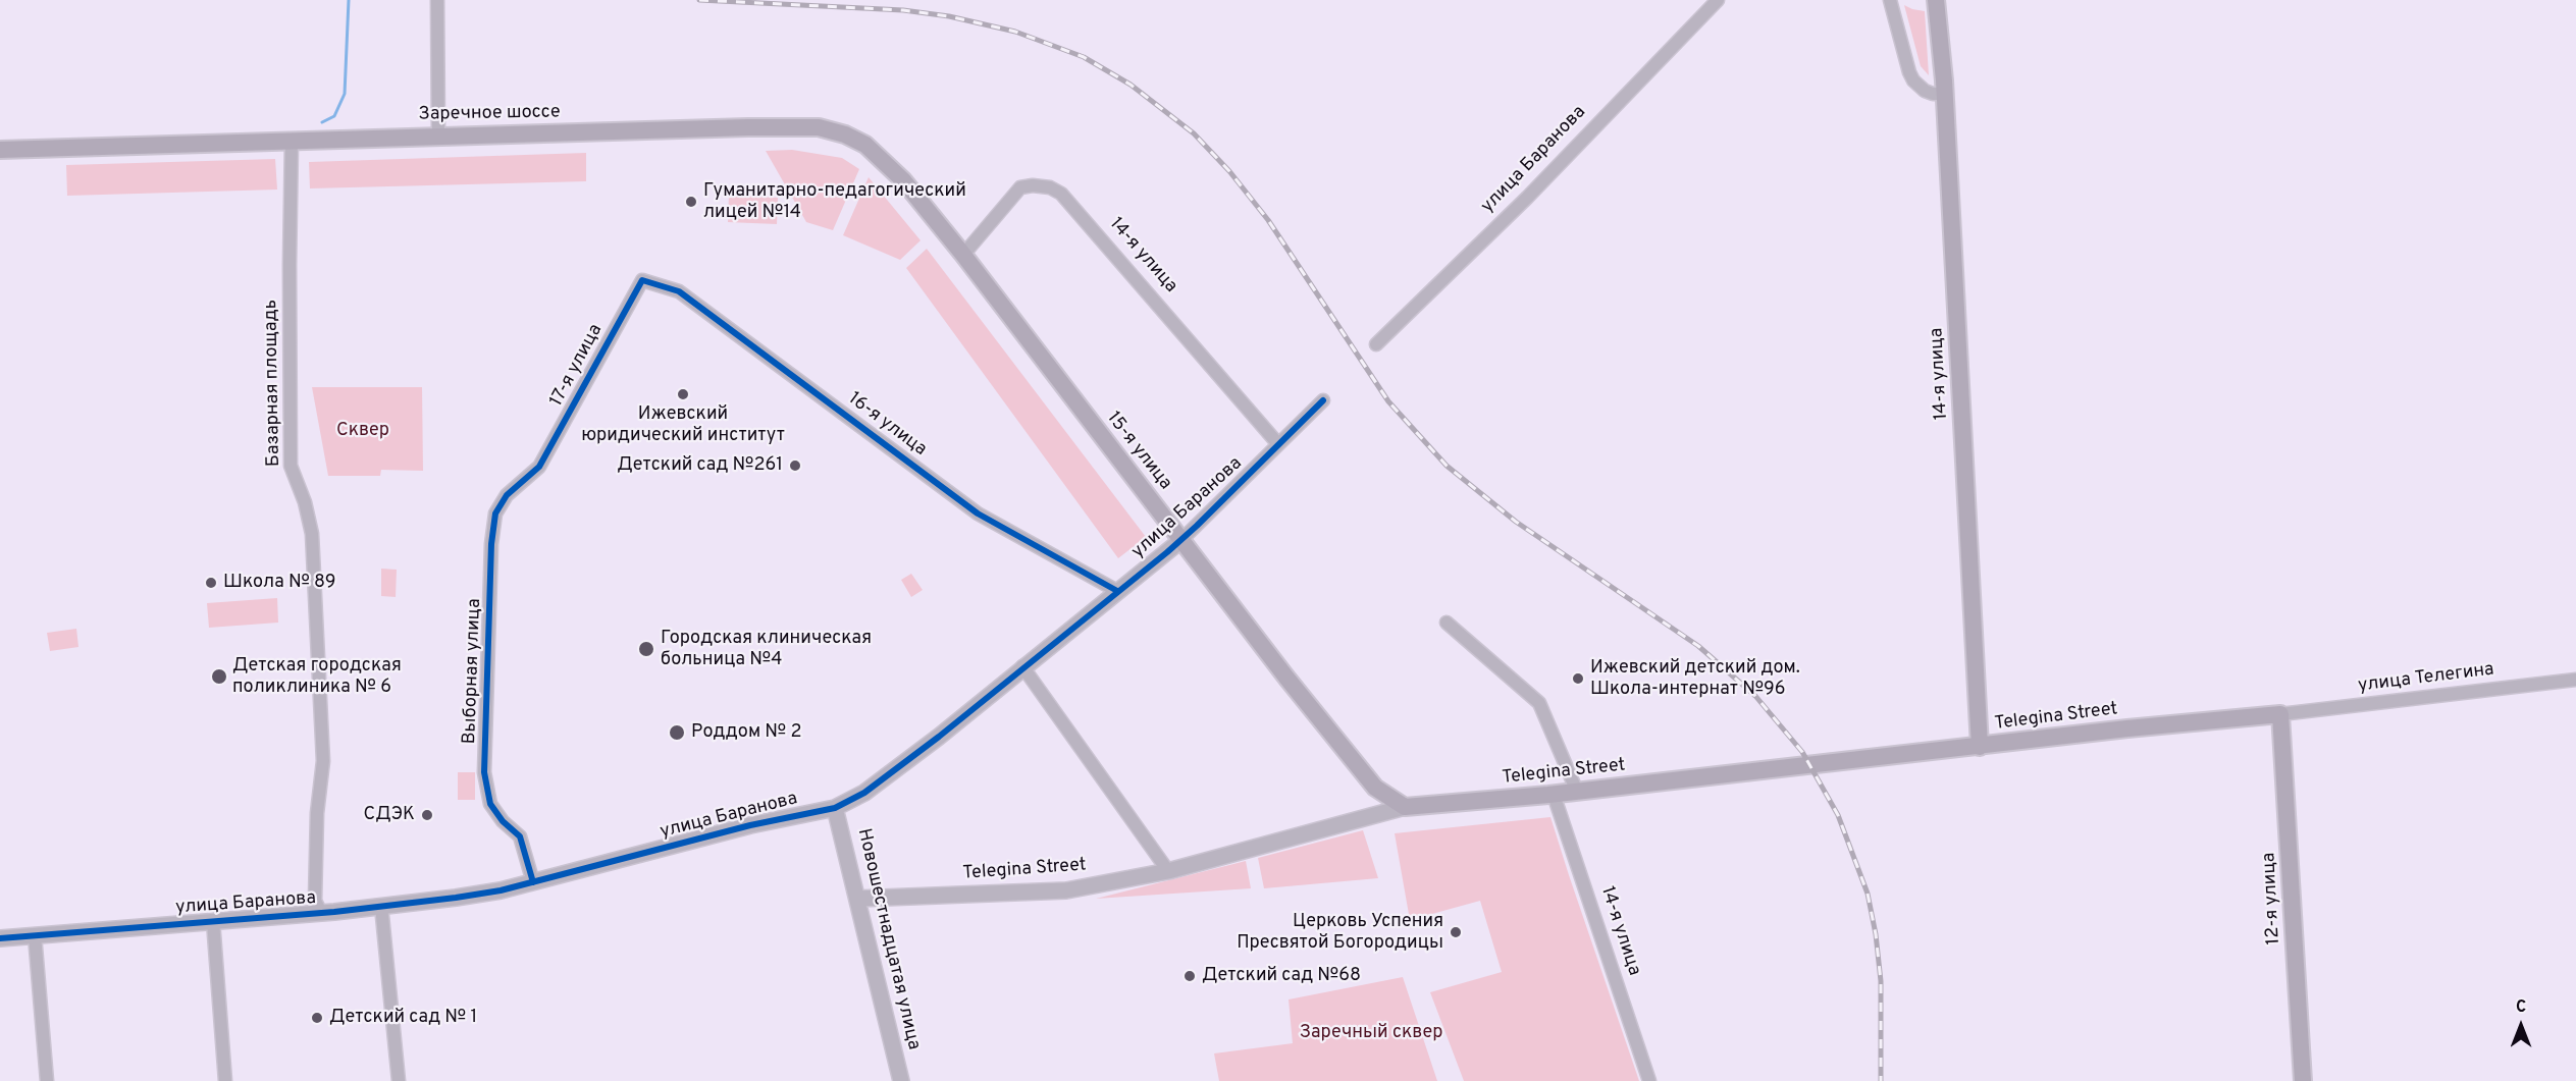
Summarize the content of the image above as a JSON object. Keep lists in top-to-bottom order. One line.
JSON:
{"streets":{"main road":["Заречное шоссе","14-я улица","15-я улица","Telegina Street","12-я улица"],"street":["улица Баранова","17-я улица","Базарная площадь","16-я улица","Выборная улица","улица Телегина","Новошестнадцатая улица"]},"crossings":[["Заречное шоссе","Базарная площадь"],["Заречное шоссе","15-я улица"],["улица Баранова","14-я улица"],["улица Баранова","Базарная площадь"],["улица Баранова","16-я улица"],["улица Баранова","15-я улица"],["улица Баранова","Выборная улица"],["улица Баранова","Новошестнадцатая улица"],["14-я улица","15-я улица"],["14-я улица","Telegina Street"],["17-я улица","16-я улица"],["17-я улица","Выборная улица"],["15-я улица","Telegina Street"],["улица Телегина","Telegina Street"],["улица Телегина","12-я улица"],["Telegina Street","12-я улица"],["Telegina Street","Новошестнадцатая улица"]],"parks":["Сквер","Заречный сквер"],"places":["Гуманитарно-педагогический лицей №14","Ижевский юридический институт","Детский сад №261","Школа № 89","Городская клиническая больница №4","Детская городская поликлиника № 6","Ижевский детский дом. Школа-интернат №96","Роддом № 2","СДЭК","Церковь Успения Пресвятой Богородицы","Детский сад №68","Детский сад № 1"],"north":"top"}
